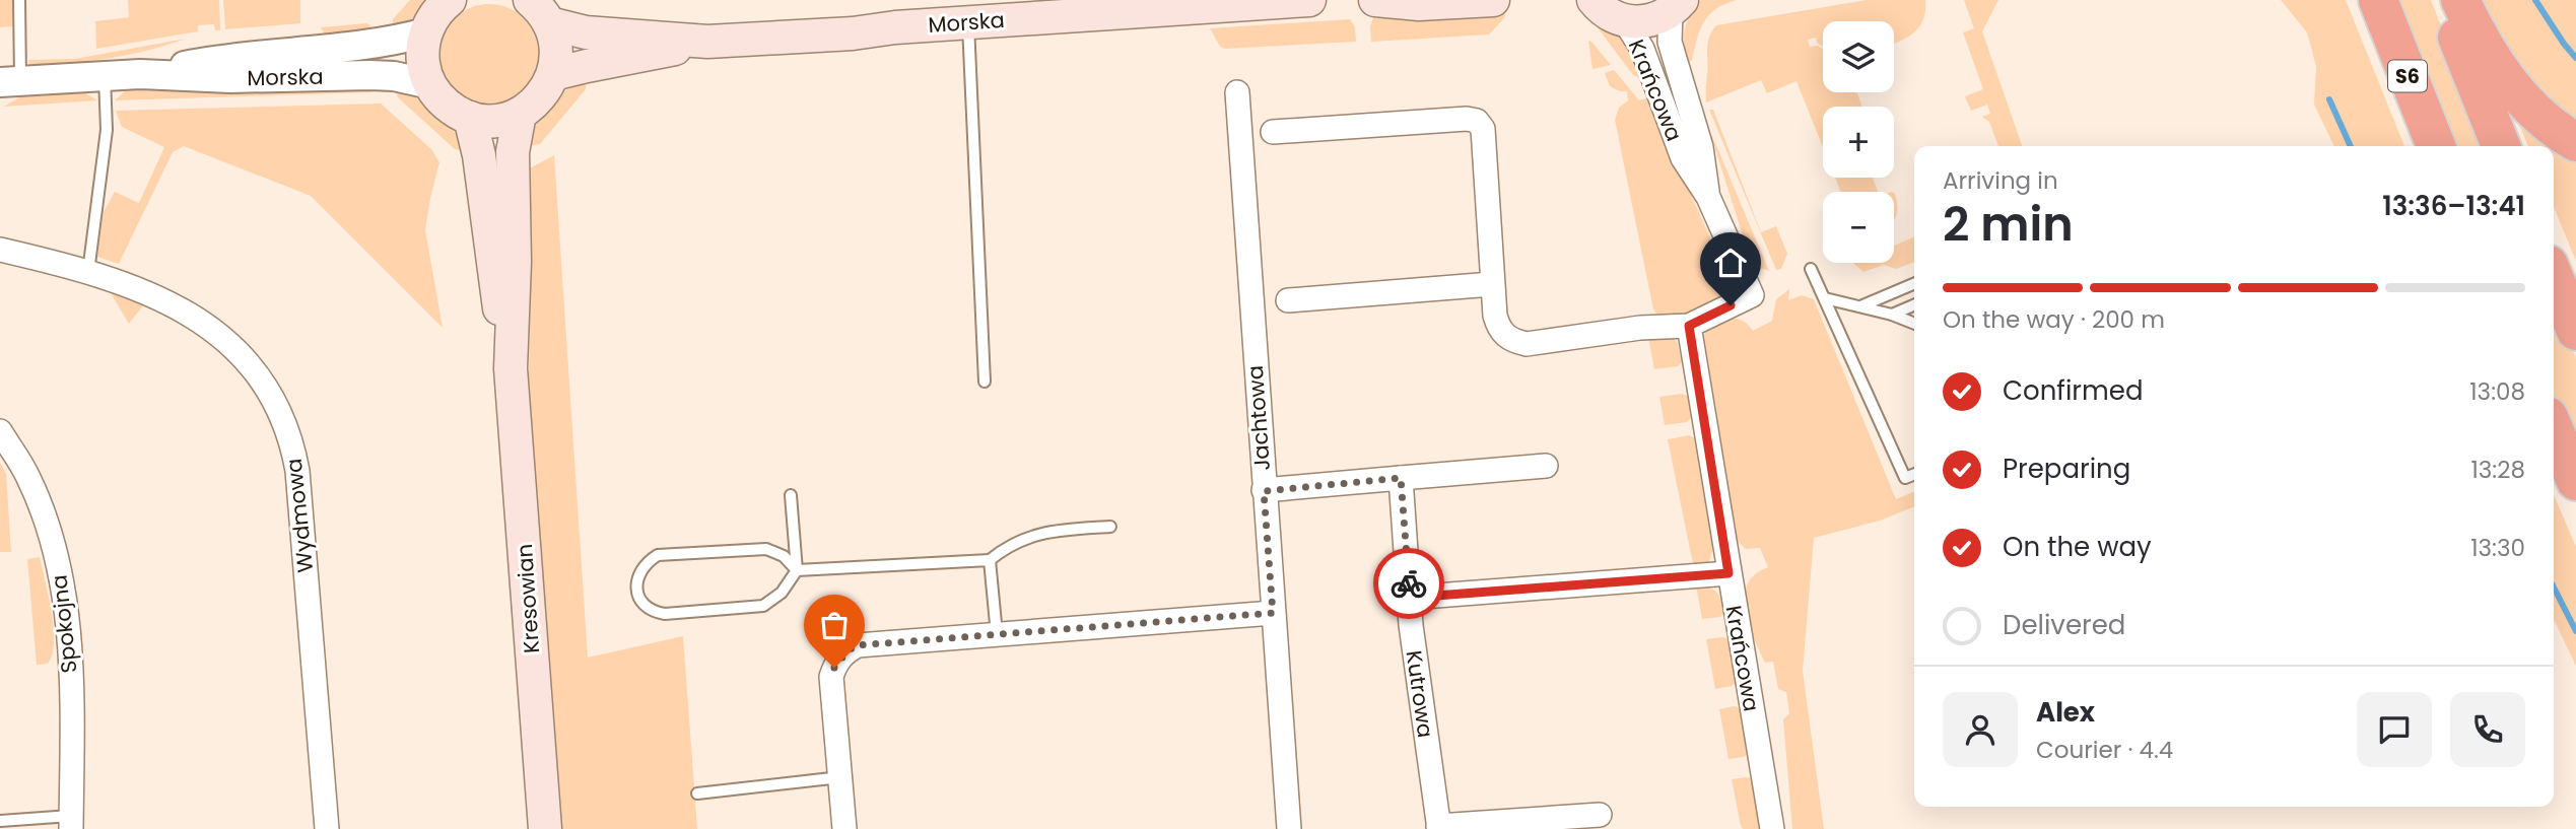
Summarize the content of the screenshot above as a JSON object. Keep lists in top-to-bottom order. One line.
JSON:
{"streets":{"highway":["S6"],"main road":["Morska","Kresowian"],"street":["Krańcowa","Jachtowa","Wydmowa","Spokojna","Kutrowa"]},"page":{"map_buttons":["+","−"],"heading":["2 min","Arriving in","13:36–13:41"],"panel":["Alex","Courier · 4.4"],"bar":"On the way · 200 m","list":[["Confirmed","13:08"],["Preparing","13:28"],["On the way","13:30"],"Delivered"]}}
